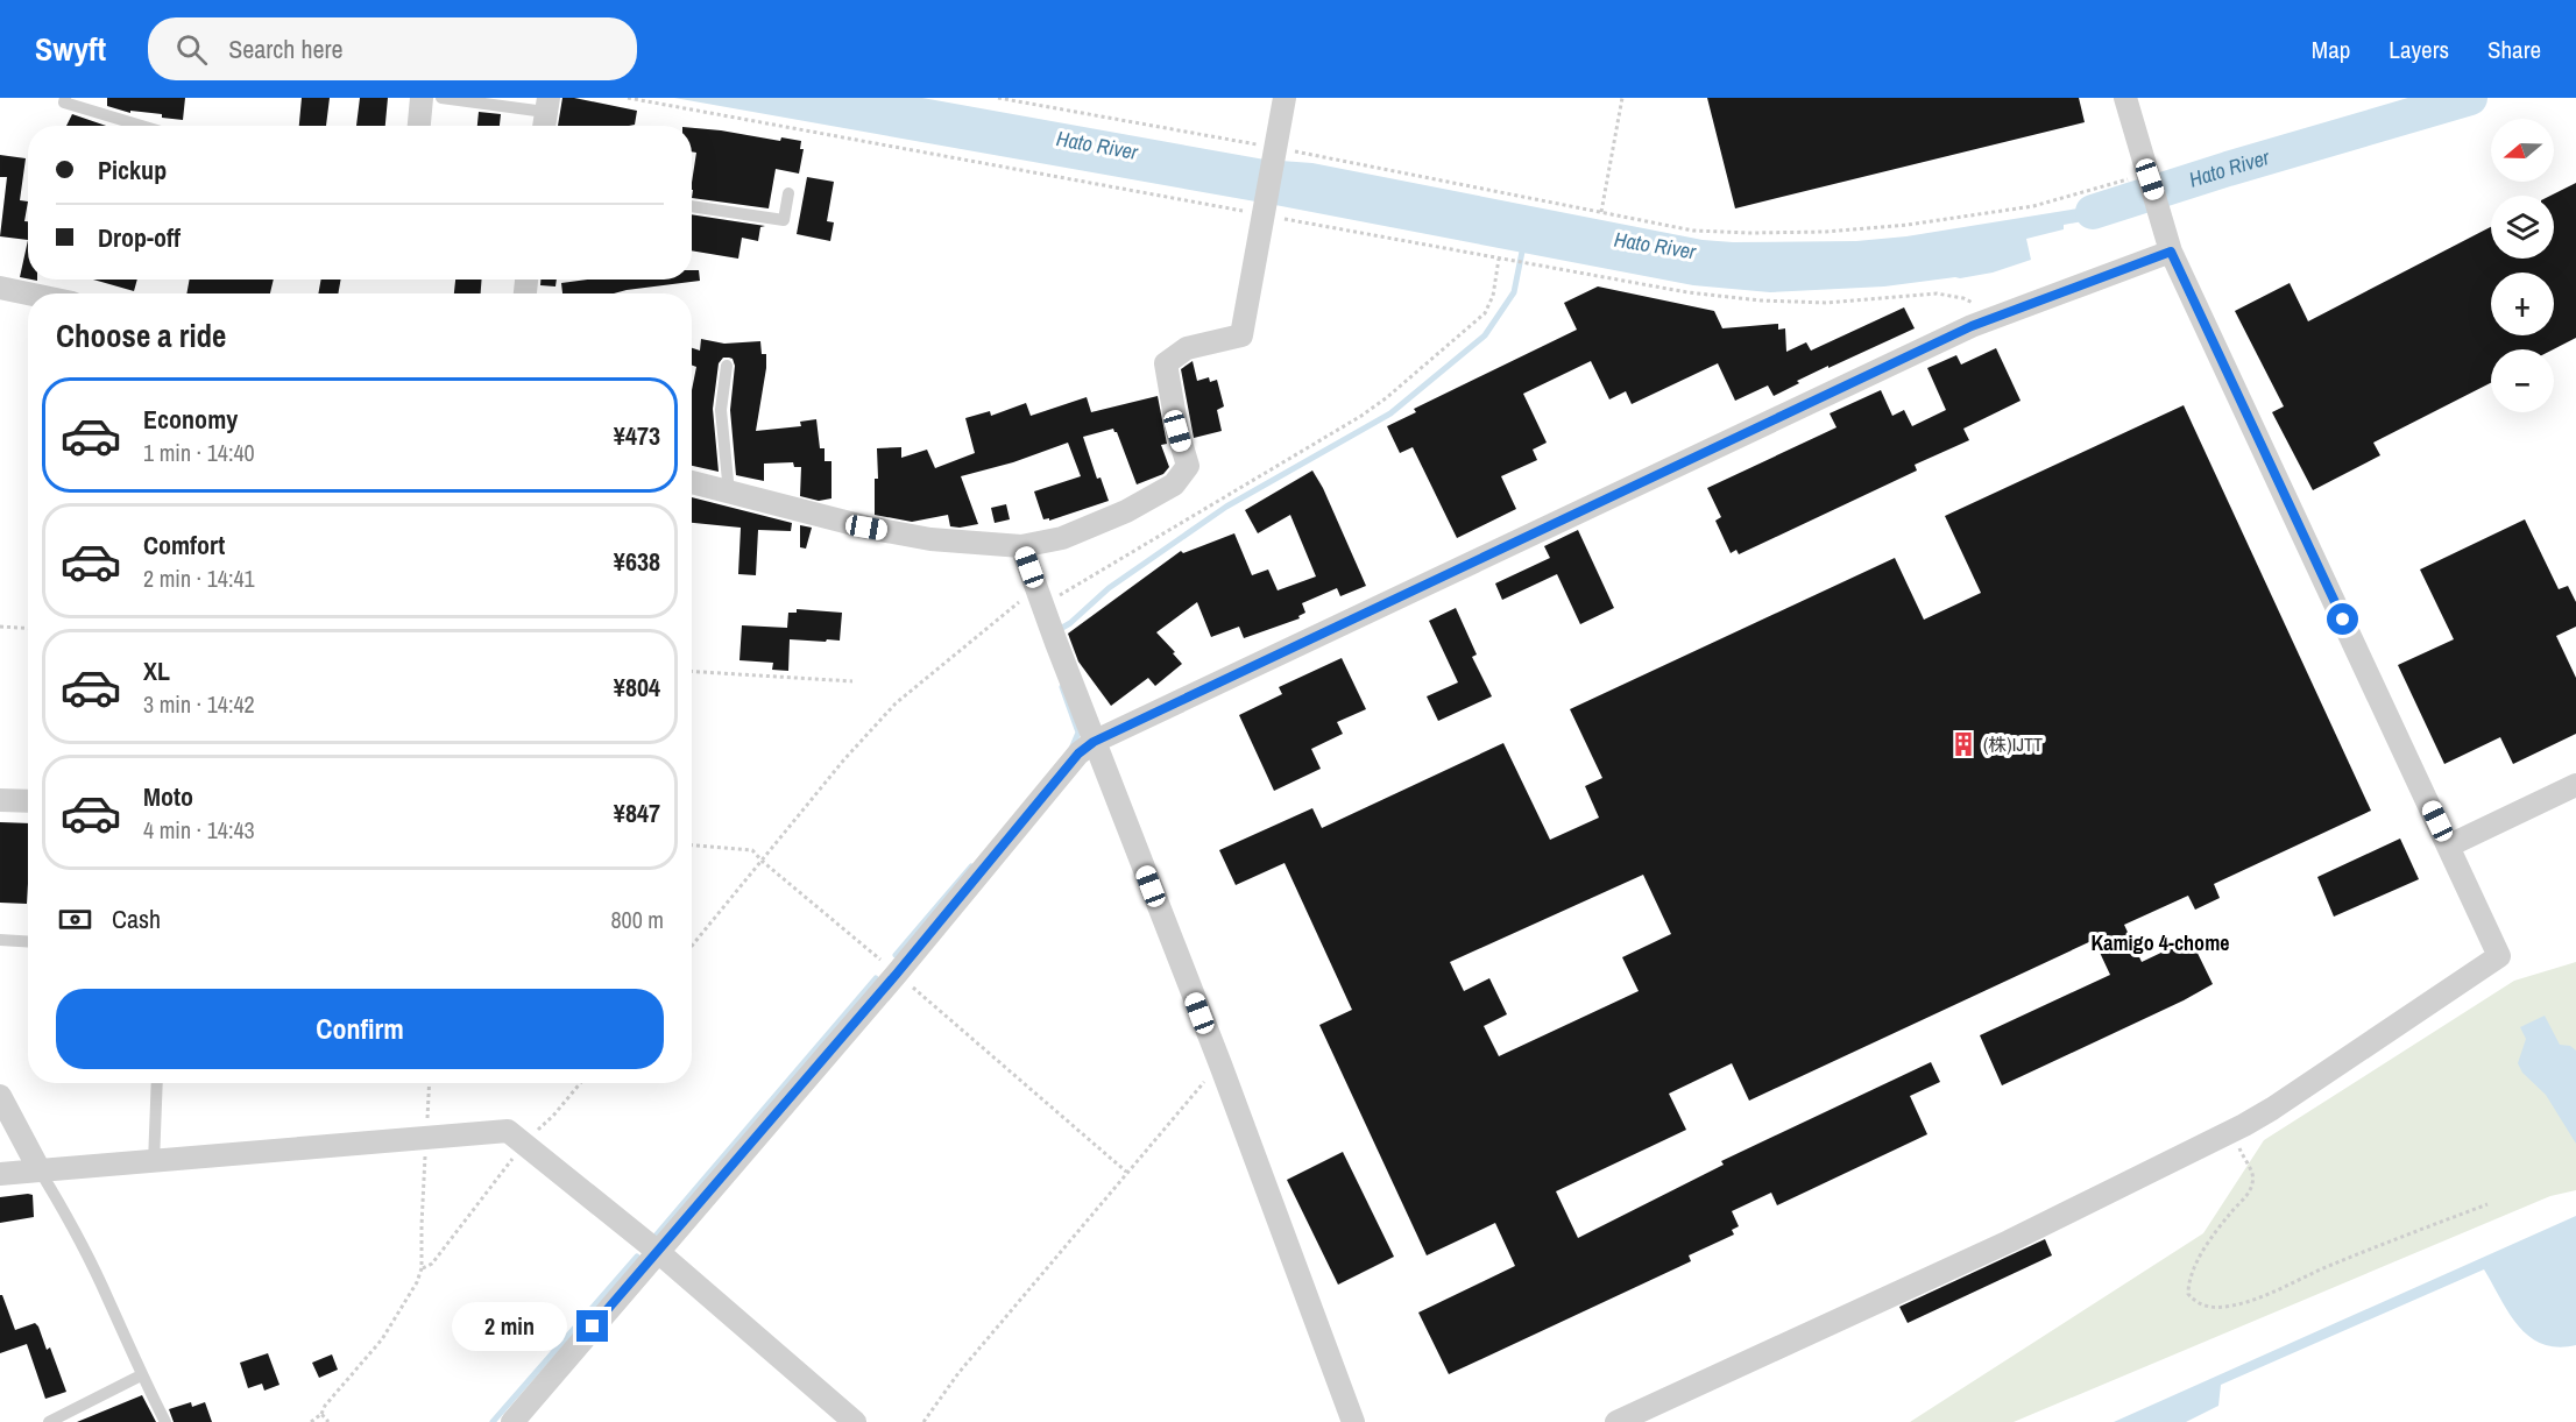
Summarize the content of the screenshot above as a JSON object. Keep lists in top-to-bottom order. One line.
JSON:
{"districts":["Kamigo 4-chome"],"water":["Hato River"],"places":{"building":["(株)IJTT"]},"north":"left","page":{"header":"Swyft","search":"Search here","nav":["Map","Layers","Share"],"map_buttons":["+","−"],"banner":["Pickup","Drop-off"],"heading":"Choose a ride","list":[{"name":"Economy","note":"1 min · 14:40","value":"¥473"},{"name":"Comfort","note":"2 min · 14:41","value":"¥638"},{"name":"XL","note":"3 min · 14:42","value":"¥804"},{"name":"Moto","note":"4 min · 14:43","value":"¥847"}],"pay":["Cash","800 m"],"buttons":"Confirm","bubble":"2 min"}}
